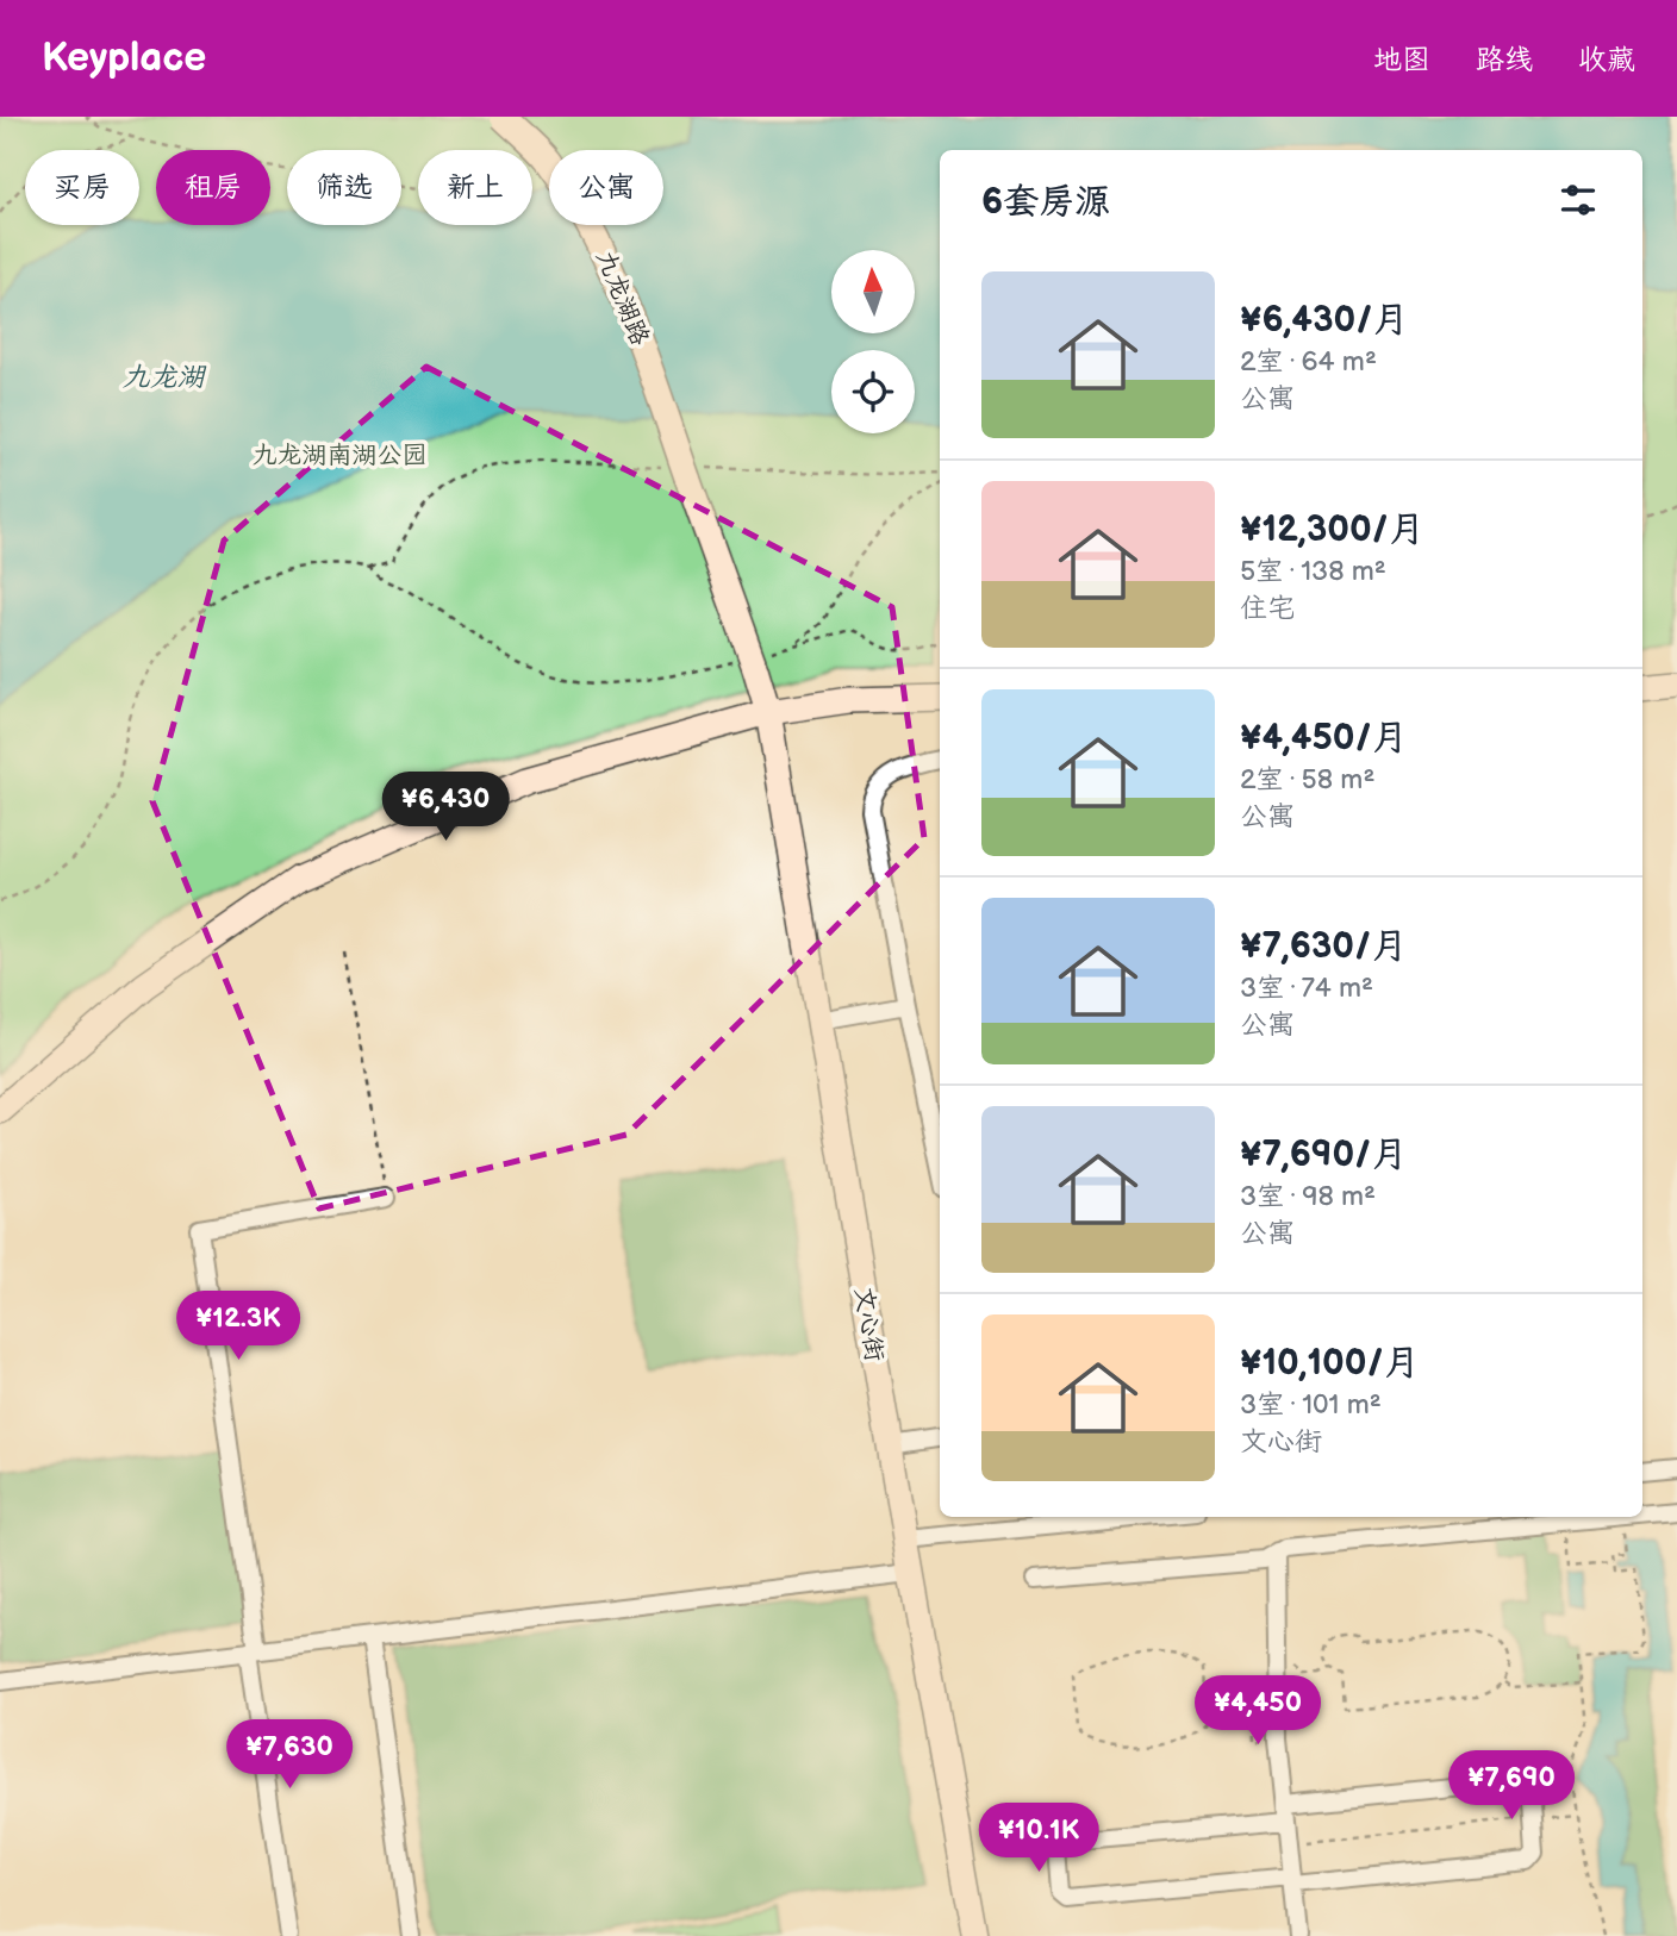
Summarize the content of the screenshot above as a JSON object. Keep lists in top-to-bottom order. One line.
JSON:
{"streets":{"street":["九龙湖路","文心街"]},"crossings":[["九龙湖路","文心街"]],"water":["九龙湖"],"parks":["九龙湖南湖公园"],"north":"top","page":{"header":"Keyplace","nav":["地图","路线","收藏"],"chip":["买房","租房","筛选","新上","公寓"],"heading":"6套房源","list":[{"name":"¥6,430/月","note":"2室 · 64 m² · 公寓"},{"name":"¥12,300/月","note":"5室 · 138 m² · 住宅"},{"name":"¥4,450/月","note":"2室 · 58 m² · 公寓"},{"name":"¥7,630/月","note":"3室 · 74 m² · 公寓"},{"name":"¥7,690/月","note":"3室 · 98 m² · 公寓"},{"name":"¥10,100/月","note":"3室 · 101 m² · 文心街"}],"price":["¥6,430","¥12.3K","¥4,450","¥7,630","¥7,690","¥10.1K"]}}
